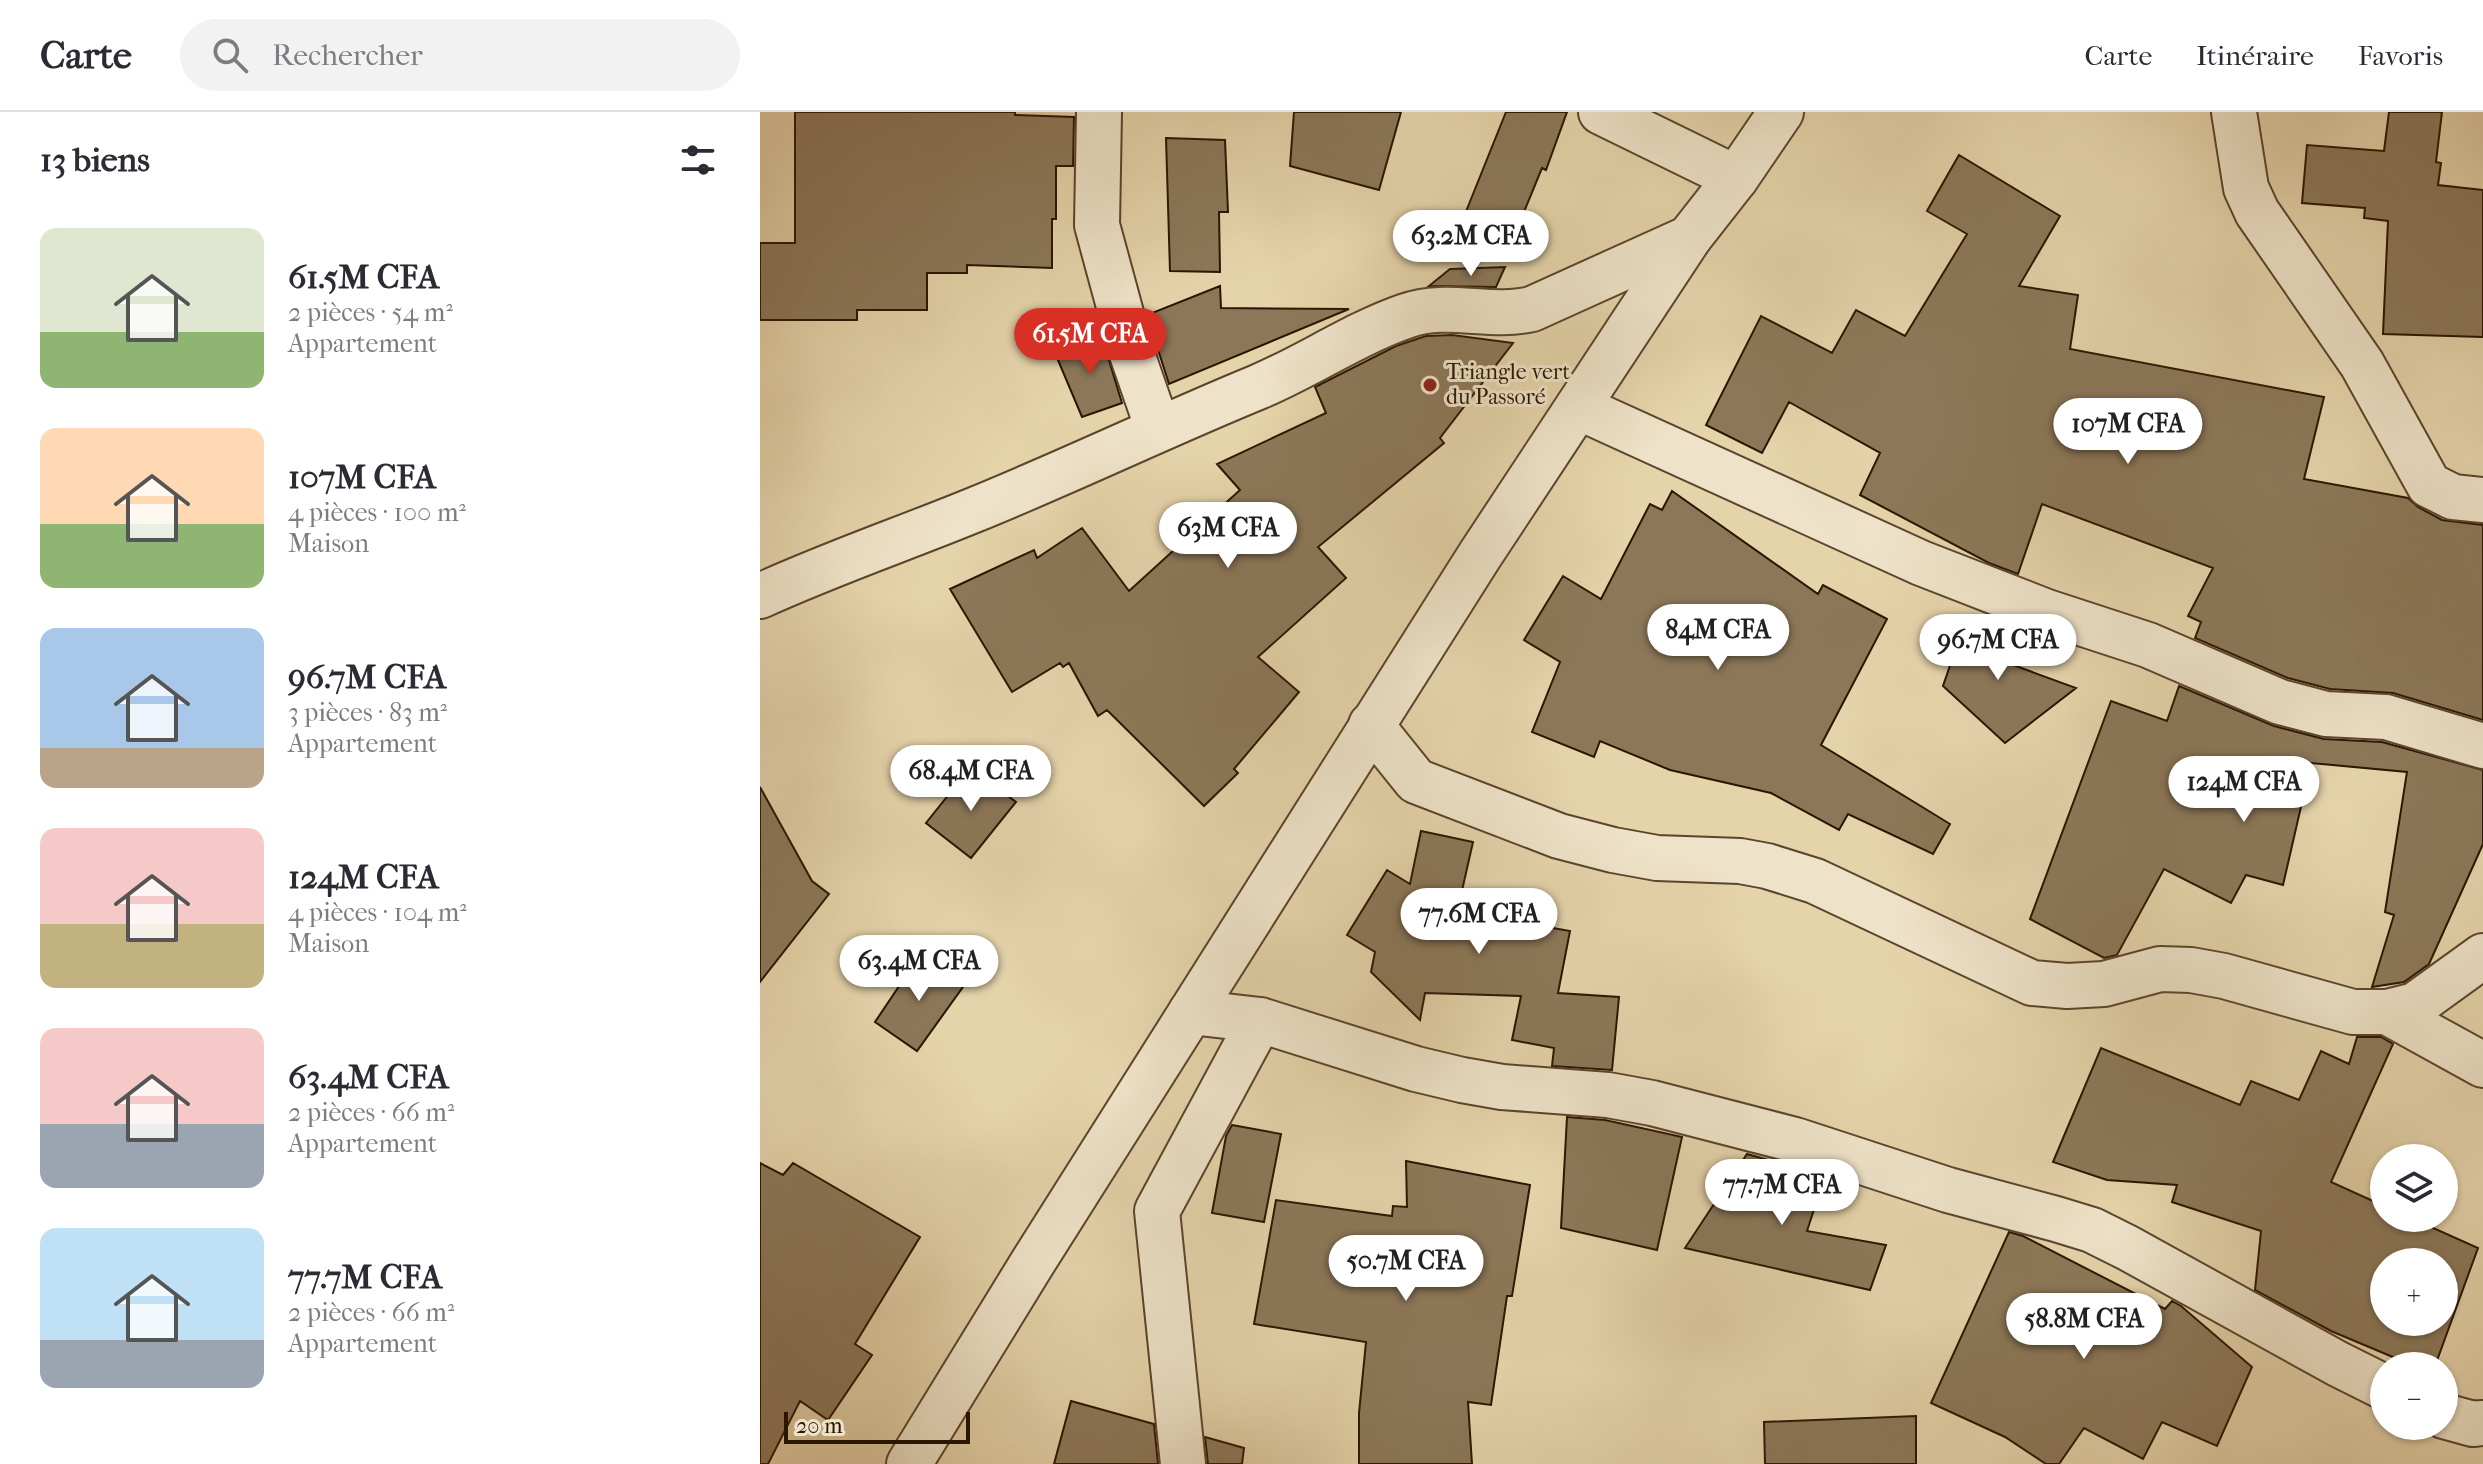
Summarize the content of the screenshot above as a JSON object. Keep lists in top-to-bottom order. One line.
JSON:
{"places":["Triangle vert du Passoré"],"scale_bar":"20 m","page":{"header":"Carte","search":"Rechercher","nav":["Carte","Itinéraire","Favoris"],"heading":"13 biens","list":[{"name":"61.5M CFA","note":"2 pièces · 54 m² · Appartement"},{"name":"107M CFA","note":"4 pièces · 100 m² · Maison"},{"name":"96.7M CFA","note":"3 pièces · 83 m² · Appartement"},{"name":"124M CFA","note":"4 pièces · 104 m² · Maison"},{"name":"63.4M CFA","note":"2 pièces · 66 m² · Appartement"},{"name":"77.7M CFA","note":"2 pièces · 66 m² · Appartement"}],"price":["63.2M CFA","61.5M CFA","107M CFA","63M CFA","84M CFA","96.7M CFA","68.4M CFA","124M CFA","77.6M CFA","63.4M CFA","77.7M CFA","50.7M CFA","58.8M CFA"],"map_buttons":["+","−"],"scale":"20 m"}}
